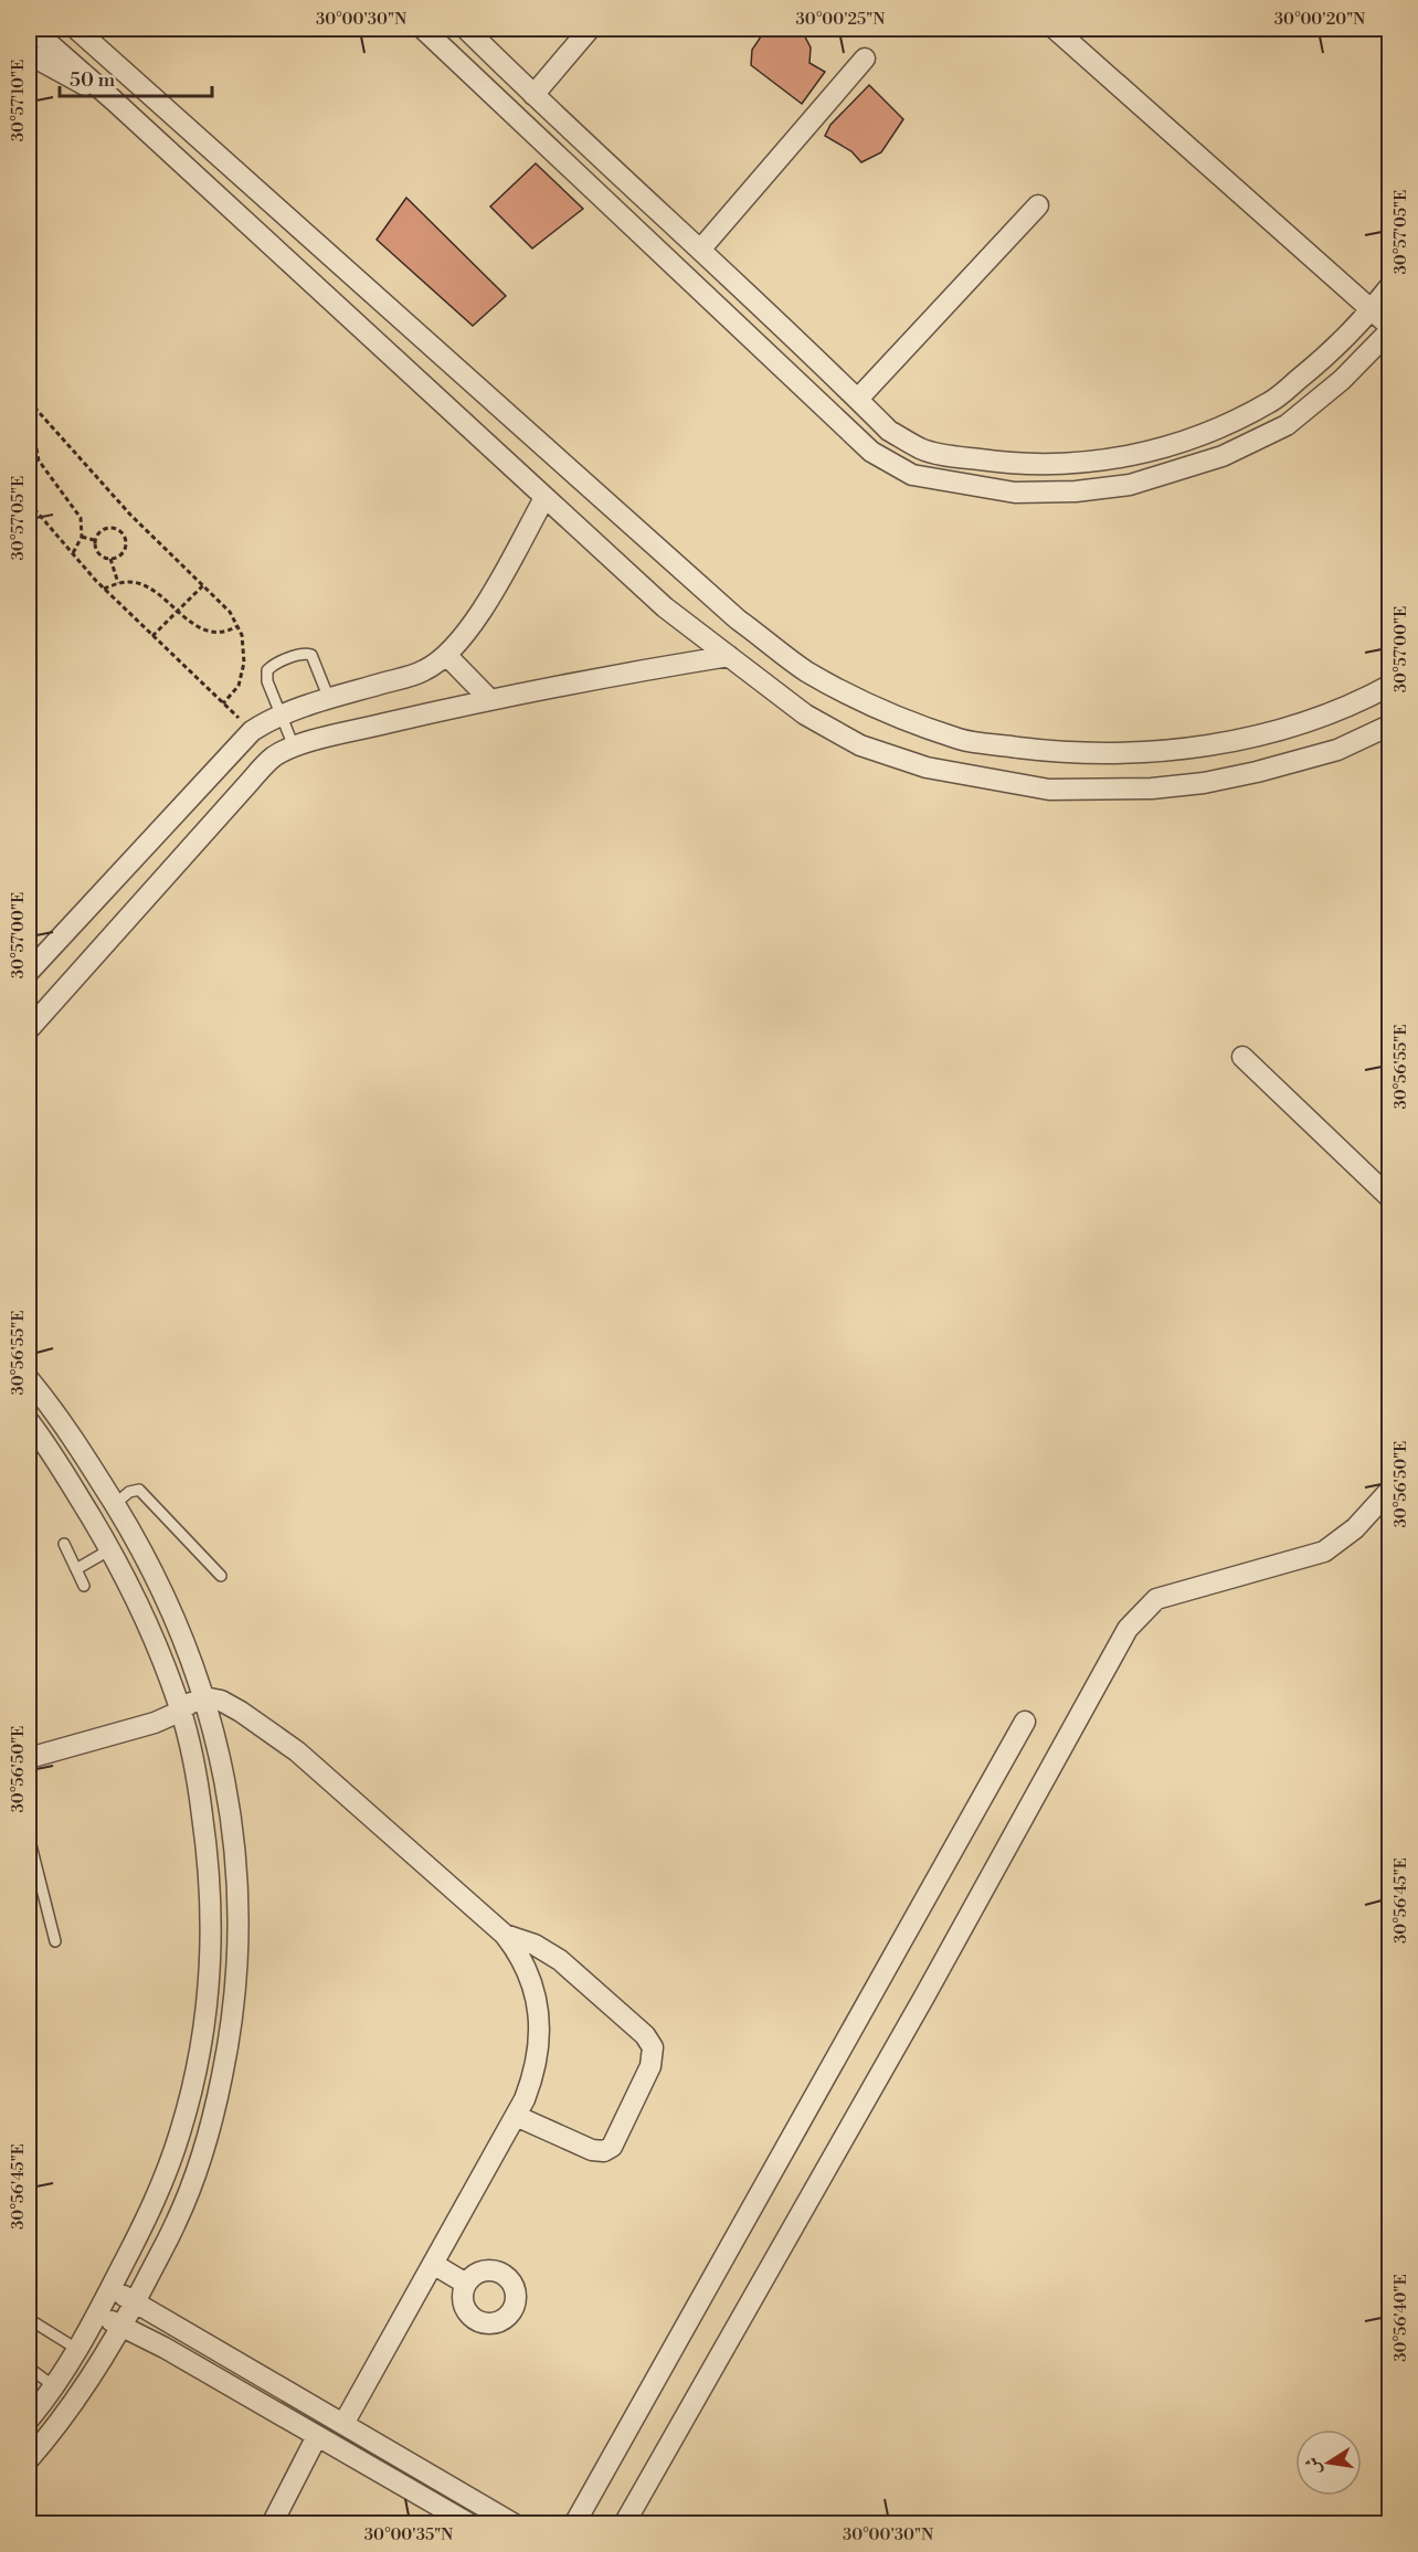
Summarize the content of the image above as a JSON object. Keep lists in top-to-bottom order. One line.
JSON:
{"scale_bar":"50 m","north":"left","coordinates":["30°00'30\"N","30°00'25\"N","30°00'20\"N","30°57'10\"E","30°57'05\"E","30°57'00\"E","30°56'55\"E","30°56'50\"E","30°56'45\"E","30°56'40\"E","30°00'35\"N"]}
